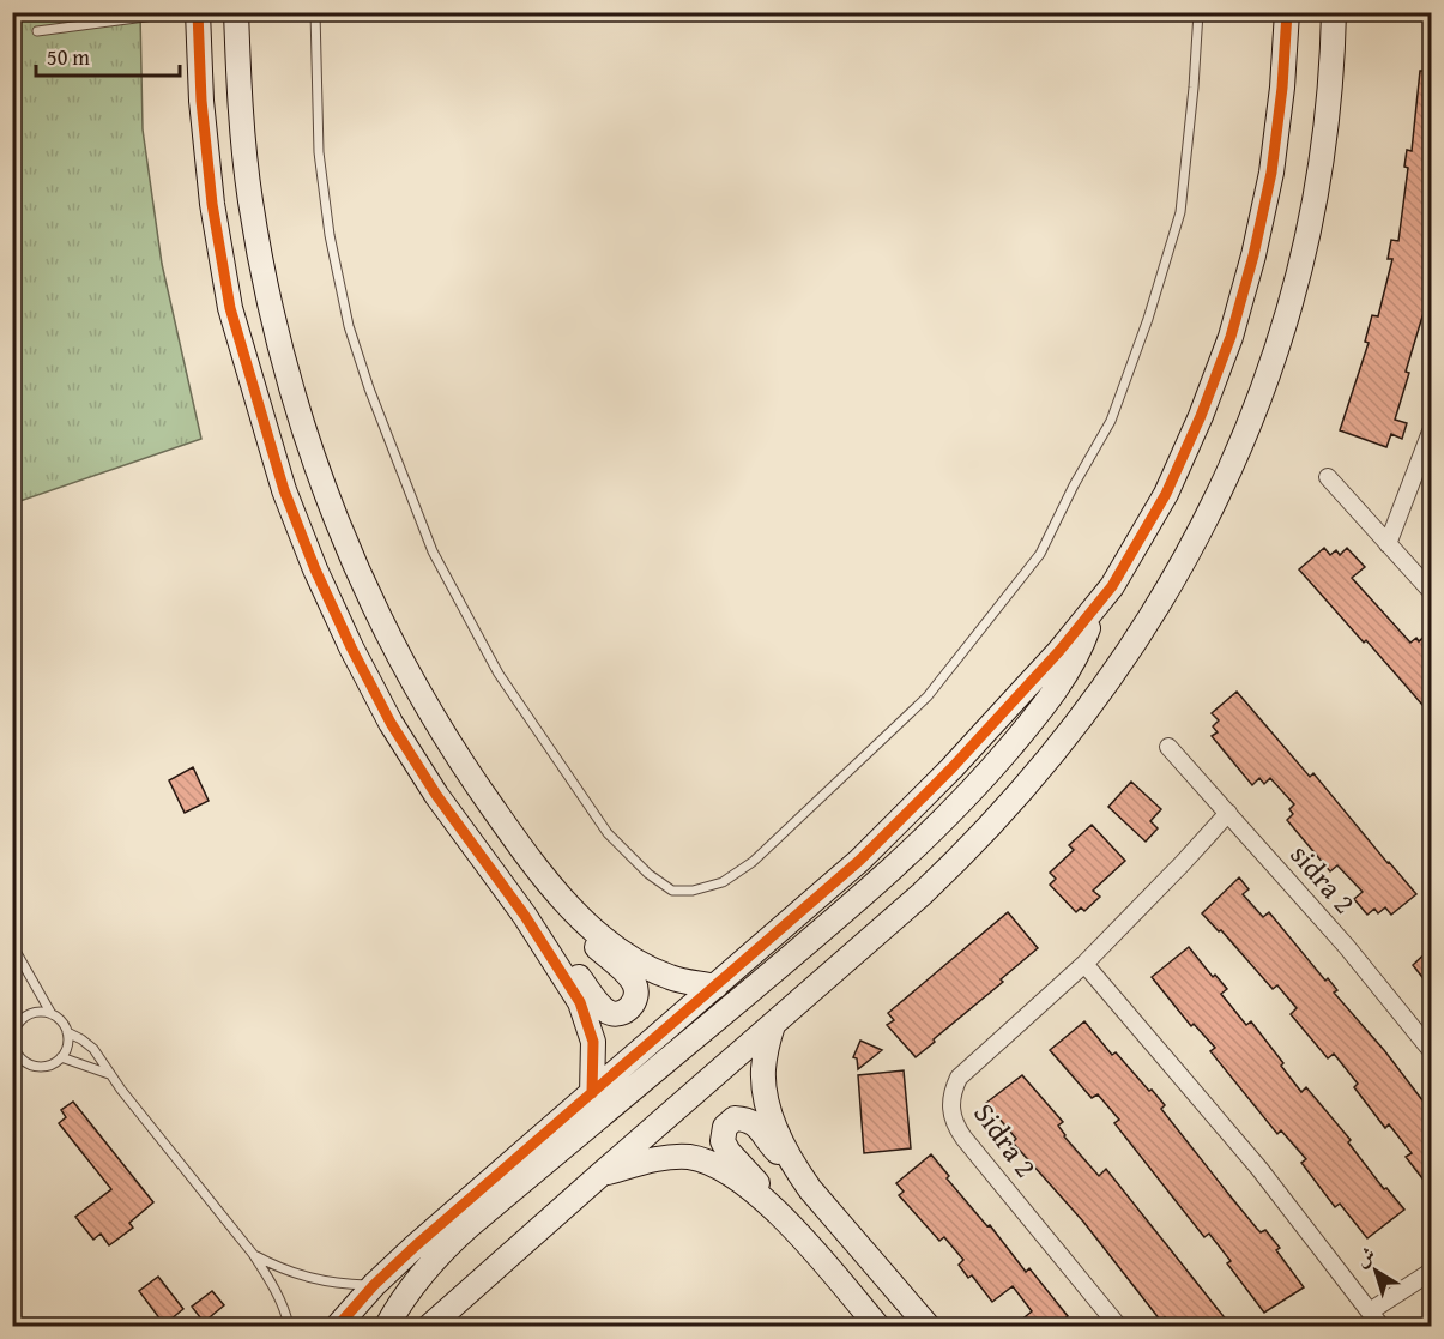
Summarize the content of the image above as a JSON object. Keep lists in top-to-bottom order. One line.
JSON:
{"streets":{"street":["sidra 2","Sidra 2"]},"crossings":[["sidra 2","Sidra 2"]],"scale_bar":"50 m","north":"top left"}
